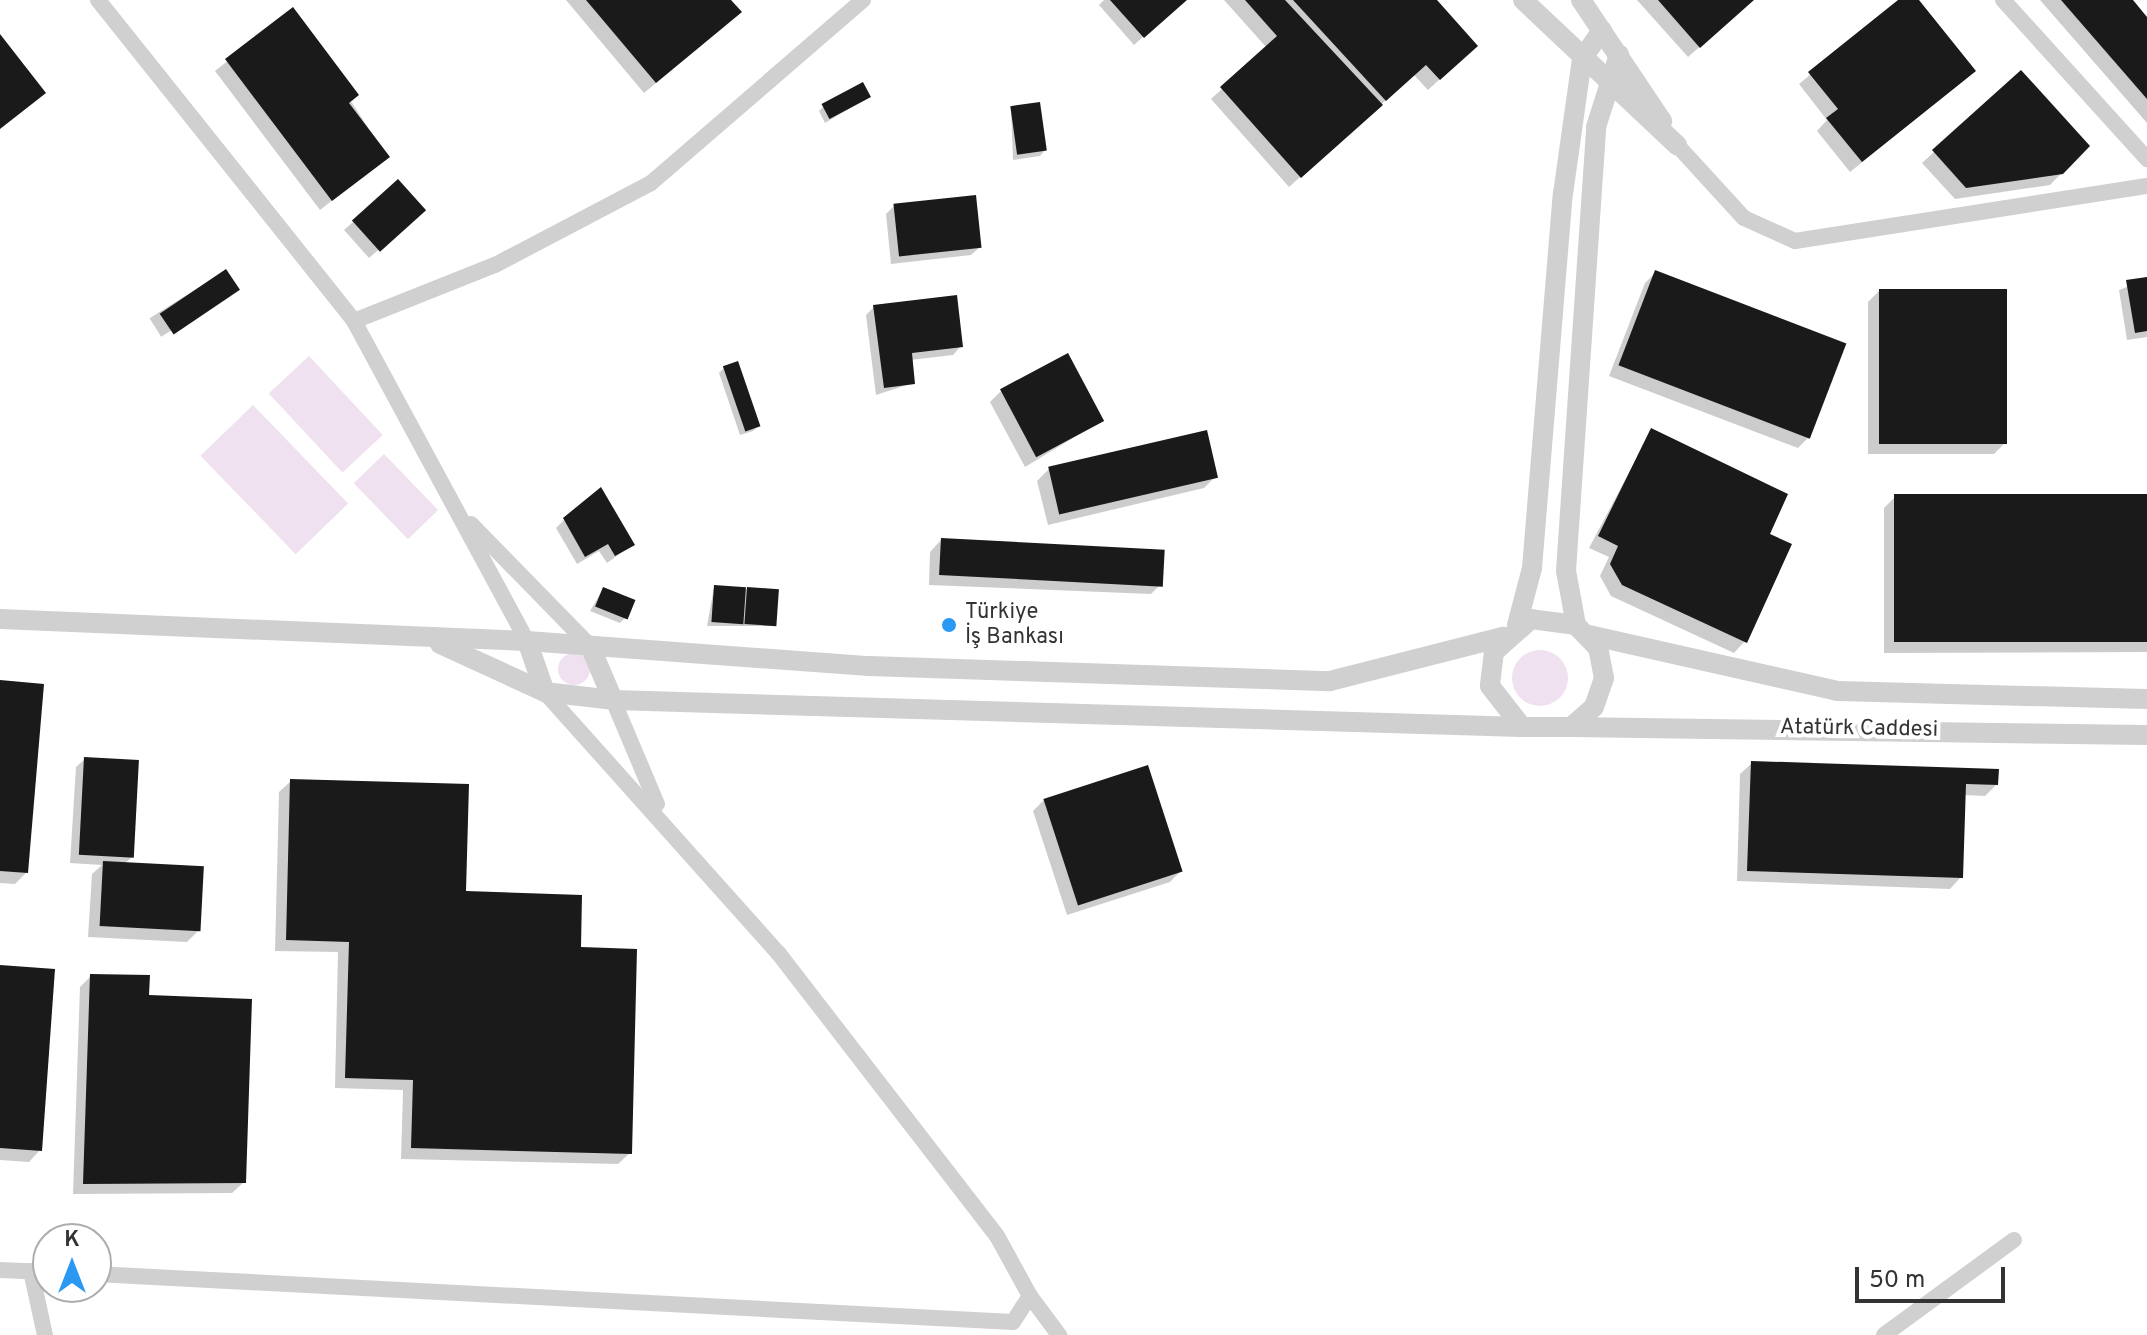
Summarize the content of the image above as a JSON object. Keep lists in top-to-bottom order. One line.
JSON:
{"streets":{"street":["Atatürk Caddesi"]},"places":["Türkiye İş Bankası"],"scale_bar":"50 m","north":"top"}
